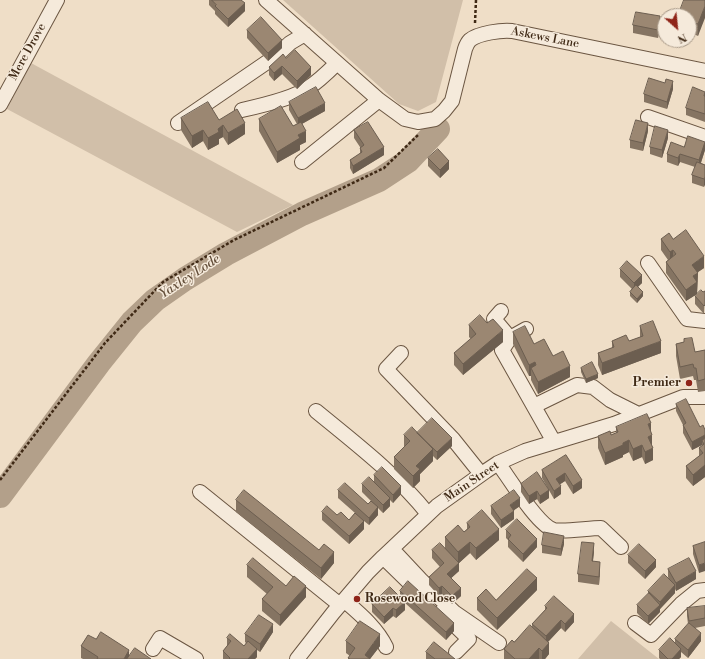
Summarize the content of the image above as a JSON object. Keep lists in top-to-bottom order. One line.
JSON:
{"streets":{"street":["Askews Lane","Mere Drove","Main Street"]},"water":["Yaxley Lode"],"places":["Premier","Rosewood Close"],"north":"bottom right"}
